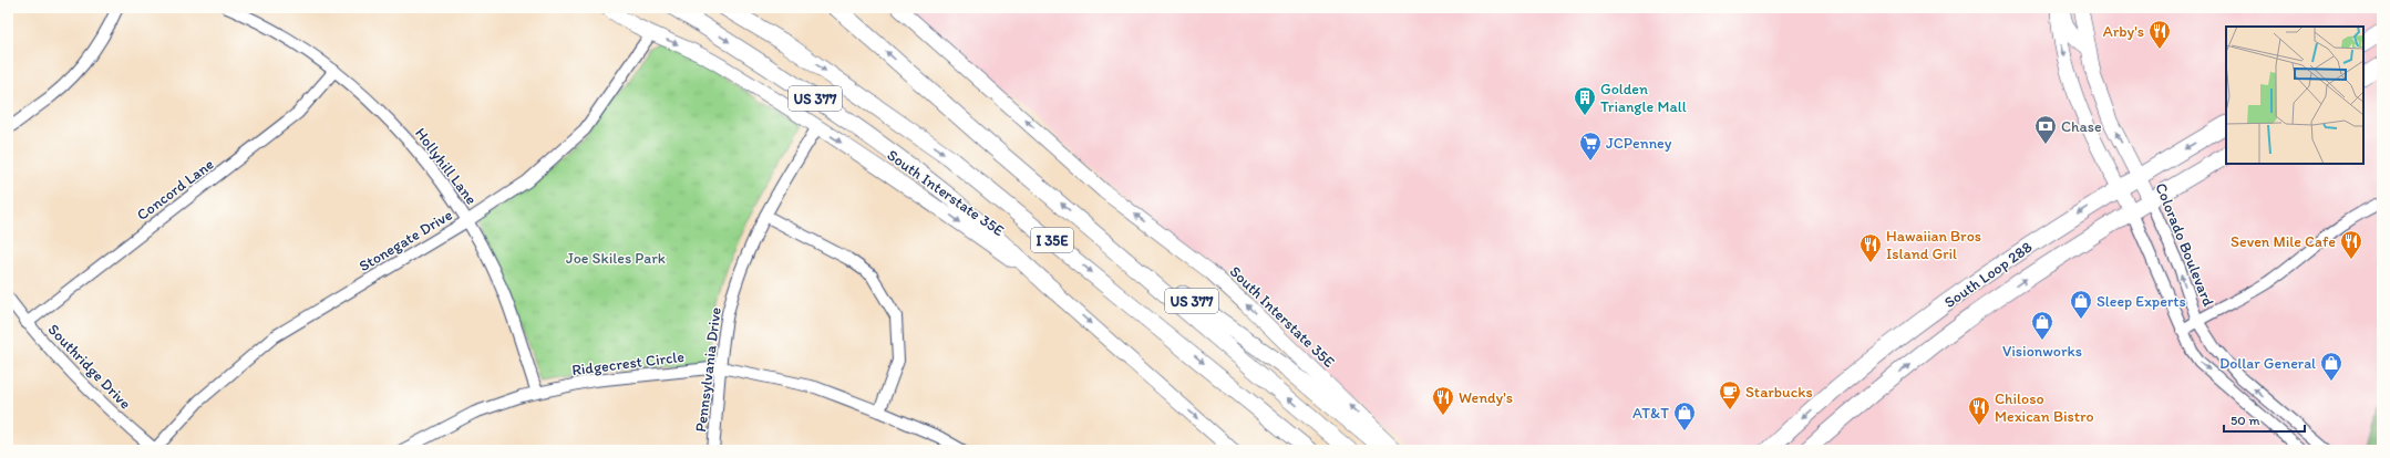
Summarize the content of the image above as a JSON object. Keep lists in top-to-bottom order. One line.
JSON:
{"streets":{"highway":["US 377","I 35E","South Loop 288"],"main road":["South Interstate 35E","Colorado Boulevard"],"street":["Hollyhill Lane","Concord Lane","Stonegate Drive","Ridgecrest Circle","Southridge Drive","Pennsylvania Drive"]},"crossings":[["US 377","South Interstate 35E"],["US 377","I 35E"],["Hollyhill Lane","Concord Lane"],["Hollyhill Lane","Stonegate Drive"],["Hollyhill Lane","Ridgecrest Circle"],["Concord Lane","Southridge Drive"],["South Interstate 35E","Stonegate Drive"],["South Interstate 35E","Pennsylvania Drive"],["Stonegate Drive","Southridge Drive"],["Colorado Boulevard","South Loop 288"],["Ridgecrest Circle","Pennsylvania Drive"]],"parks":["Joe Skiles Park"],"places":{"restaurant":["Arby's","Seven Mile Cafe","Hawaiian Bros Island Gril","Wendy's","Chiloso Mexican Bistro"],"building":["Golden Triangle Mall"],"bank":["Chase"],"supermarket":["JCPenney"],"shop":["Sleep Experts","Visionworks","Dollar General","AT&T"],"cafe":["Starbucks"]},"scale_bar":"50 m"}
